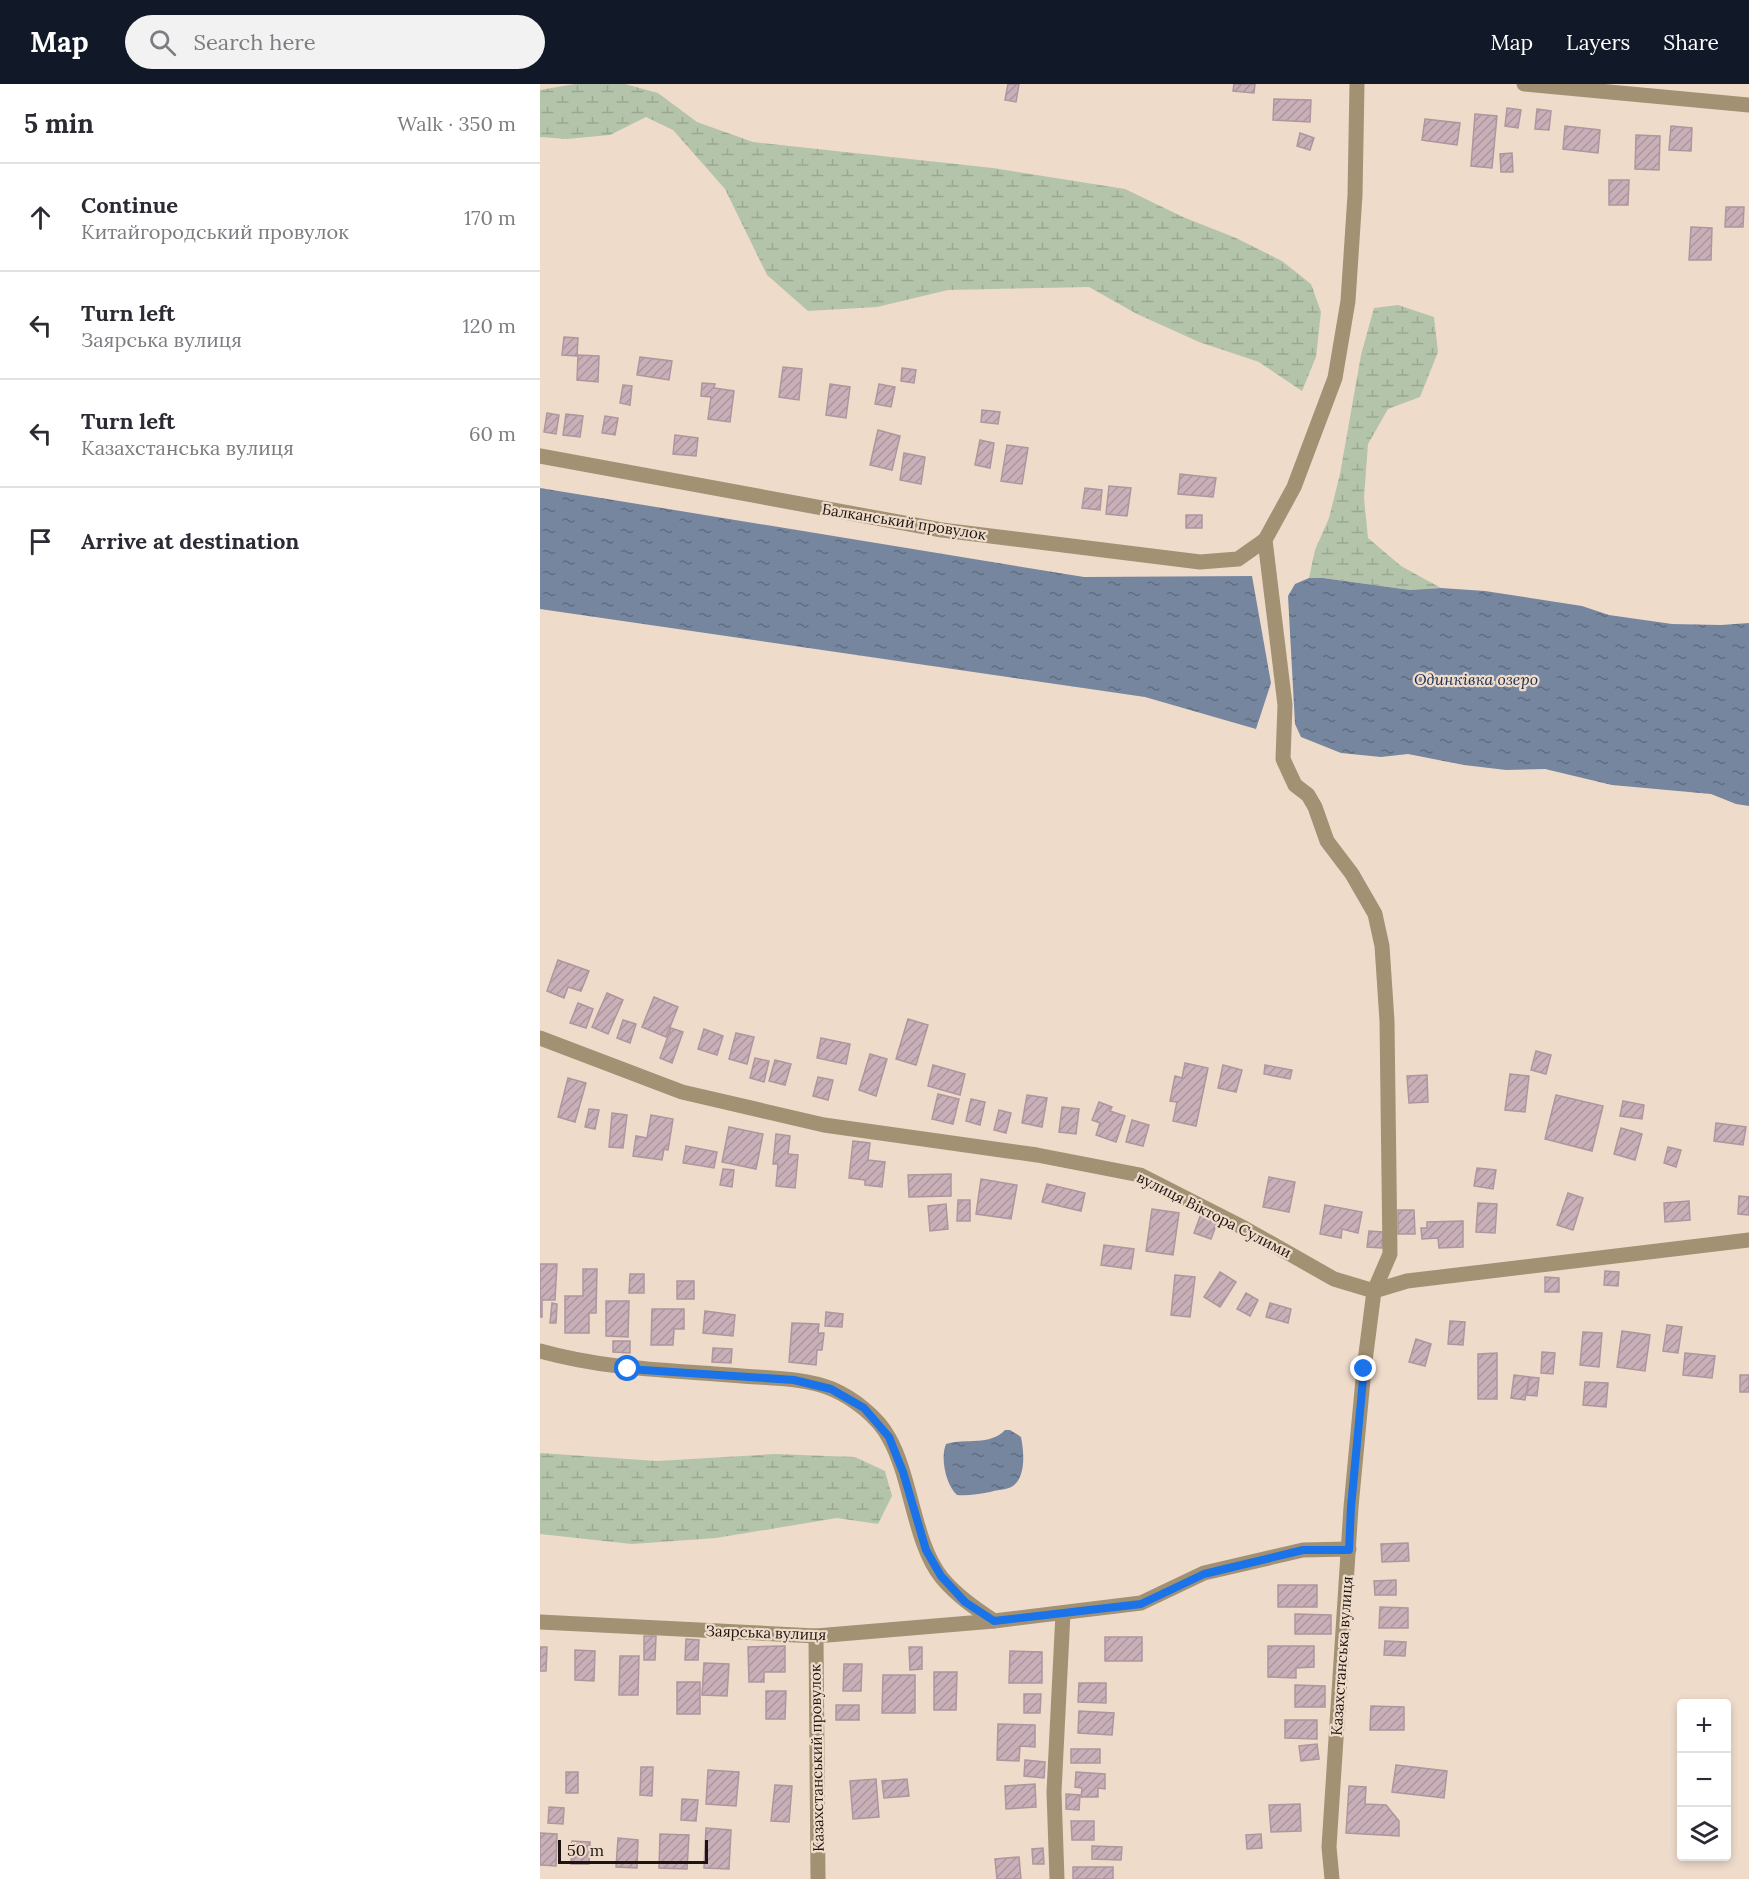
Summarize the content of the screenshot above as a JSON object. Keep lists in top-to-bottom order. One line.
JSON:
{"streets":{"street":["Балканський провулок","вулиця Віктора Сулими","Заярська вулиця","Казахстанська вулиця","Казахстанський провулок"]},"crossings":[["Балканський провулок","Казахстанська вулиця"],["вулиця Віктора Сулими","Казахстанська вулиця"],["Заярська вулиця","Казахстанська вулиця"],["Заярська вулиця","Казахстанський провулок"]],"water":["Одинківка озеро"],"scale_bar":"50 m","page":{"header":"Map","search":"Search here","nav":["Map","Layers","Share"],"heading":["5 min","Walk · 350 m"],"list":[["Continue","Китайгородський провулок","170 m"],["Turn left","Заярська вулиця","120 m"],["Turn left","Казахстанська вулиця","60 m"],"Arrive at destination"],"map_buttons":["+","−"],"scale":"50 m"}}
